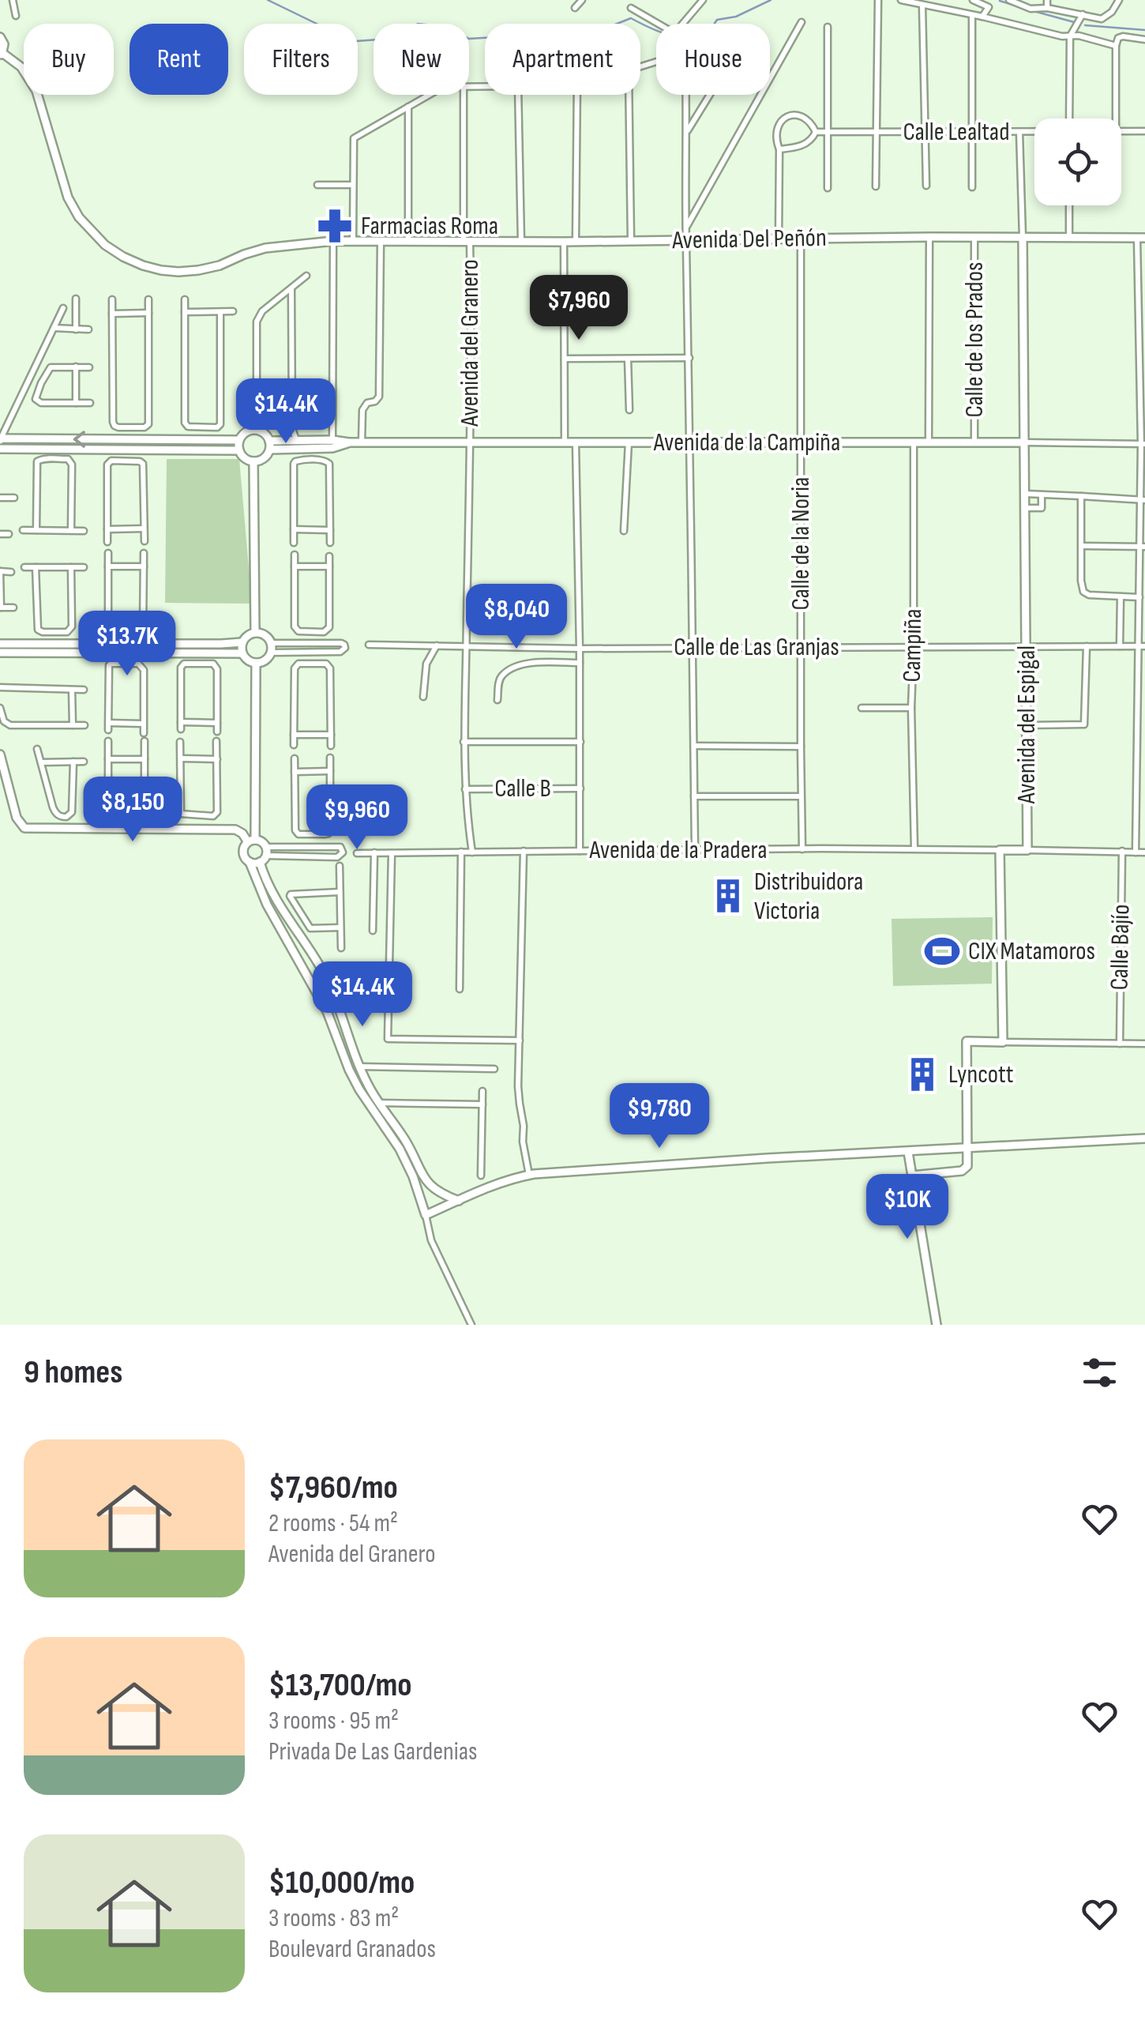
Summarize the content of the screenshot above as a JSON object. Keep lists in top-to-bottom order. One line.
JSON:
{"streets":{"street":["Calle Lealtad","Avenida Del Peñón","Calle de los Prados","Avenida del Granero","Avenida de la Campiña","Calle de la Noria","Campiña","Calle de Las Granjas","Avenida del Espigal","Calle B","Avenida de la Pradera","Calle Bajío"]},"crossings":[["Avenida Del Peñón","Calle de los Prados"],["Avenida Del Peñón","Avenida del Granero"],["Avenida Del Peñón","Calle de la Noria"],["Avenida Del Peñón","Avenida del Espigal"],["Calle de los Prados","Avenida de la Campiña"],["Avenida del Granero","Avenida de la Campiña"],["Avenida del Granero","Calle de Las Granjas"],["Avenida del Granero","Calle B"],["Avenida del Granero","Avenida de la Pradera"],["Avenida de la Campiña","Calle de la Noria"],["Avenida de la Campiña","Campiña"],["Avenida de la Campiña","Avenida del Espigal"],["Calle de la Noria","Calle de Las Granjas"],["Calle de la Noria","Avenida de la Pradera"],["Campiña","Calle de Las Granjas"],["Campiña","Avenida de la Pradera"],["Calle de Las Granjas","Avenida del Espigal"]],"places":{"pharmacy":["Farmacias Roma"],"building":["Distribuidora Victoria","Lyncott"],"sports":["CIX Matamoros"]},"page":{"chip":["Buy","Rent","Filters","New","Apartment","House"],"price":["$7,960","$14.4K","$8,040","$13.7K","$8,150","$9,960","$14.4K","$9,780","$10K"],"heading":"9 homes","list":[{"name":"$7,960/mo","note":"2 rooms · 54 m² · Avenida del Granero"},{"name":"$13,700/mo","note":"3 rooms · 95 m² · Privada De Las Gardenias"},{"name":"$10,000/mo","note":"3 rooms · 83 m² · Boulevard Granados"}]}}
